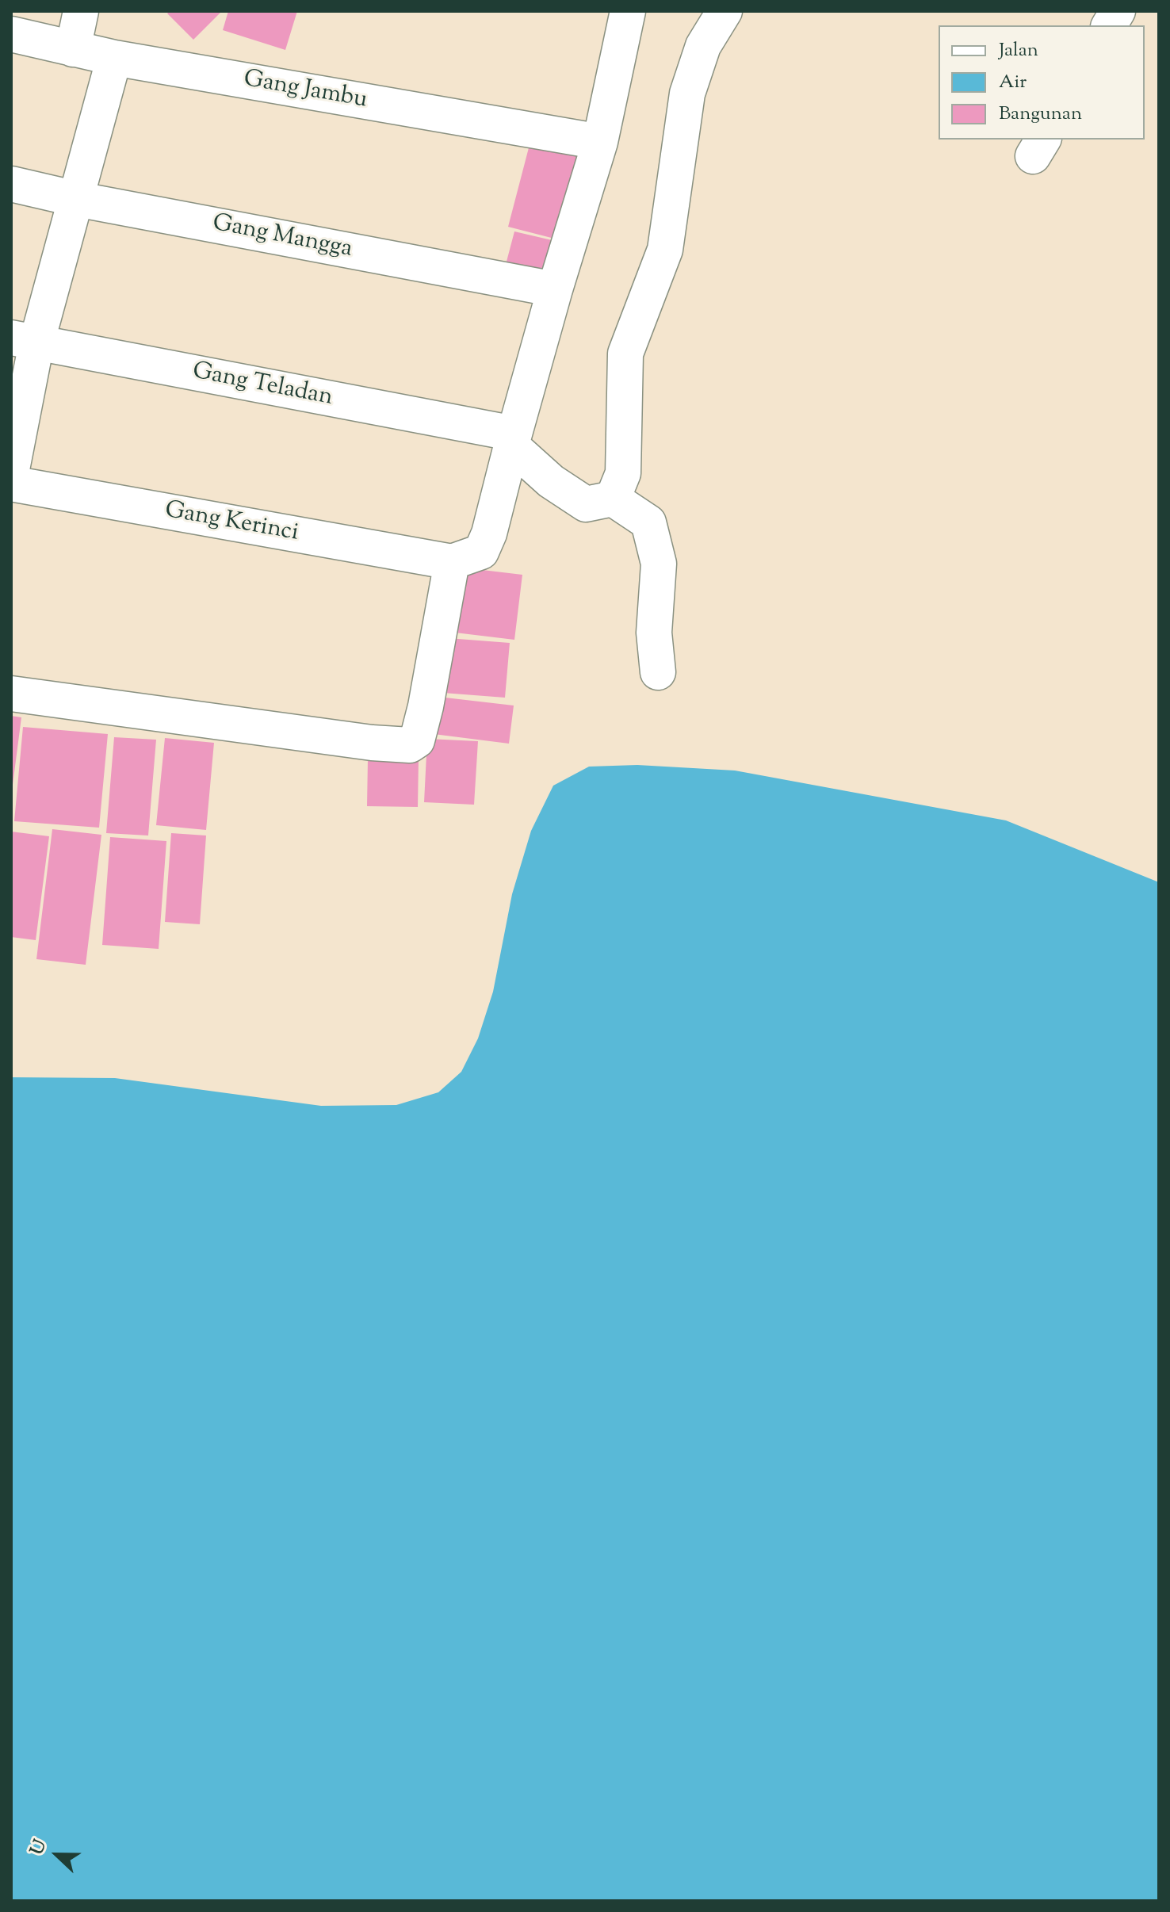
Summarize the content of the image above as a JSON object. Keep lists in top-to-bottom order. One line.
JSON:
{"streets":{"street":["Gang Jambu","Gang Mangga","Gang Teladan","Gang Kerinci"]},"legend":["Jalan","Air","Bangunan"],"north":"left"}
